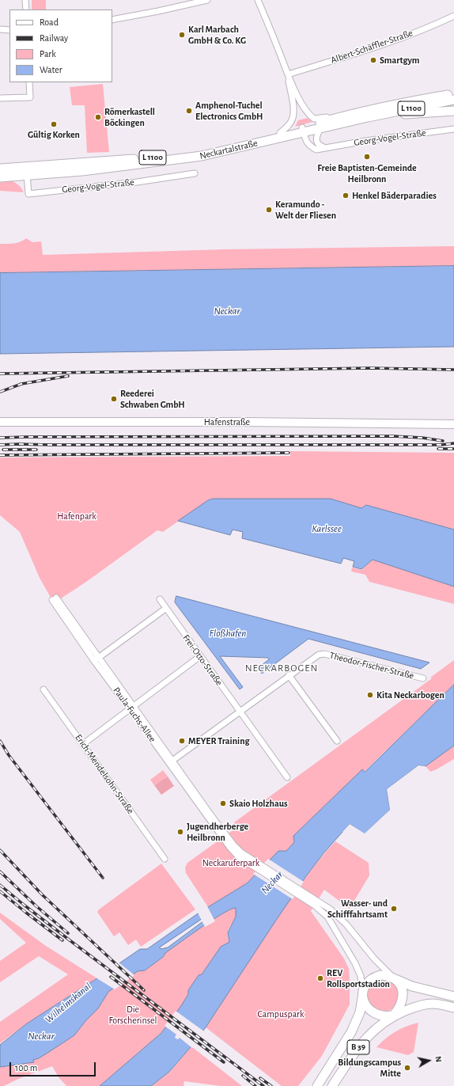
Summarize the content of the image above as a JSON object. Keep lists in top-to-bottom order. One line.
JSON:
{"streets":{"main road":["L 1100","Neckartalstraße","Hafenstraße","B 39"],"street":["Albert-Schäffler-Straße","Georg-Vogel-Straße","Frei-Otto-Straße","Theodor-Fischer-Straße","Paula-Fuchs-Allee","Erich-Mendelsohn-Straße"]},"crossings":[["Georg-Vogel-Straße","Neckartalstraße"],["Frei-Otto-Straße","Theodor-Fischer-Straße"],["Theodor-Fischer-Straße","Paula-Fuchs-Allee"]],"districts":["NECKARBOGEN"],"water":["Neckar","Karlssee","Floßhafen","Wilhelmskanal"],"parks":["Hafenpark","Neckaruferpark","Die Forscherinsel","Campuspark"],"places":["Karl Marbach GmbH & Co. KG","Smartgym","Amphenol-Tuchel Electronics GmbH","Römerkastell Böckingen","Gültig Korken","Freie Baptisten-Gemeinde Heilbronn","Henkel Bäderparadies","Keramundo - Welt der Fliesen","Reederei Schwaben GmbH","Kita Neckarbogen","MEYER Training","Skaio Holzhaus","Jugendherberge Heilbronn","Wasser- und Schifffahrtsamt","REV Rollsportstadion","Bildungscampus Mitte"],"legend":["Road","Railway","Park","Water"],"scale_bar":"100 m","north":"right"}
